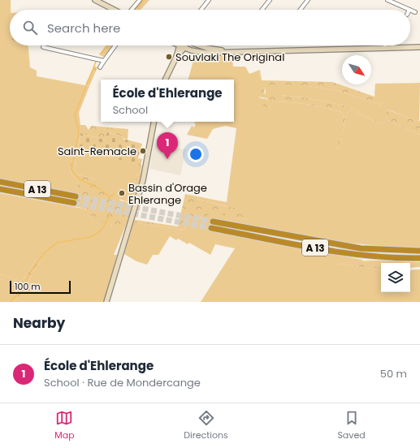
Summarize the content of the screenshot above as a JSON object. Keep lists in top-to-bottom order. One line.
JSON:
{"streets":{"highway":["A 13"]},"places":["Souvlaki The Original","Saint-Remacle","Bassin d'Orage Ehlerange"],"scale_bar":"100 m","north":"bottom right","page":{"search":"Search here","popup":["École d'Ehlerange","School"],"pins":"1","scale":"100 m","heading":"Nearby","list":[{"mark":"1","name":"École d'Ehlerange","note":"School · Rue de Mondercange","value":"50 m"}],"nav":["Map","Directions","Saved"]}}
